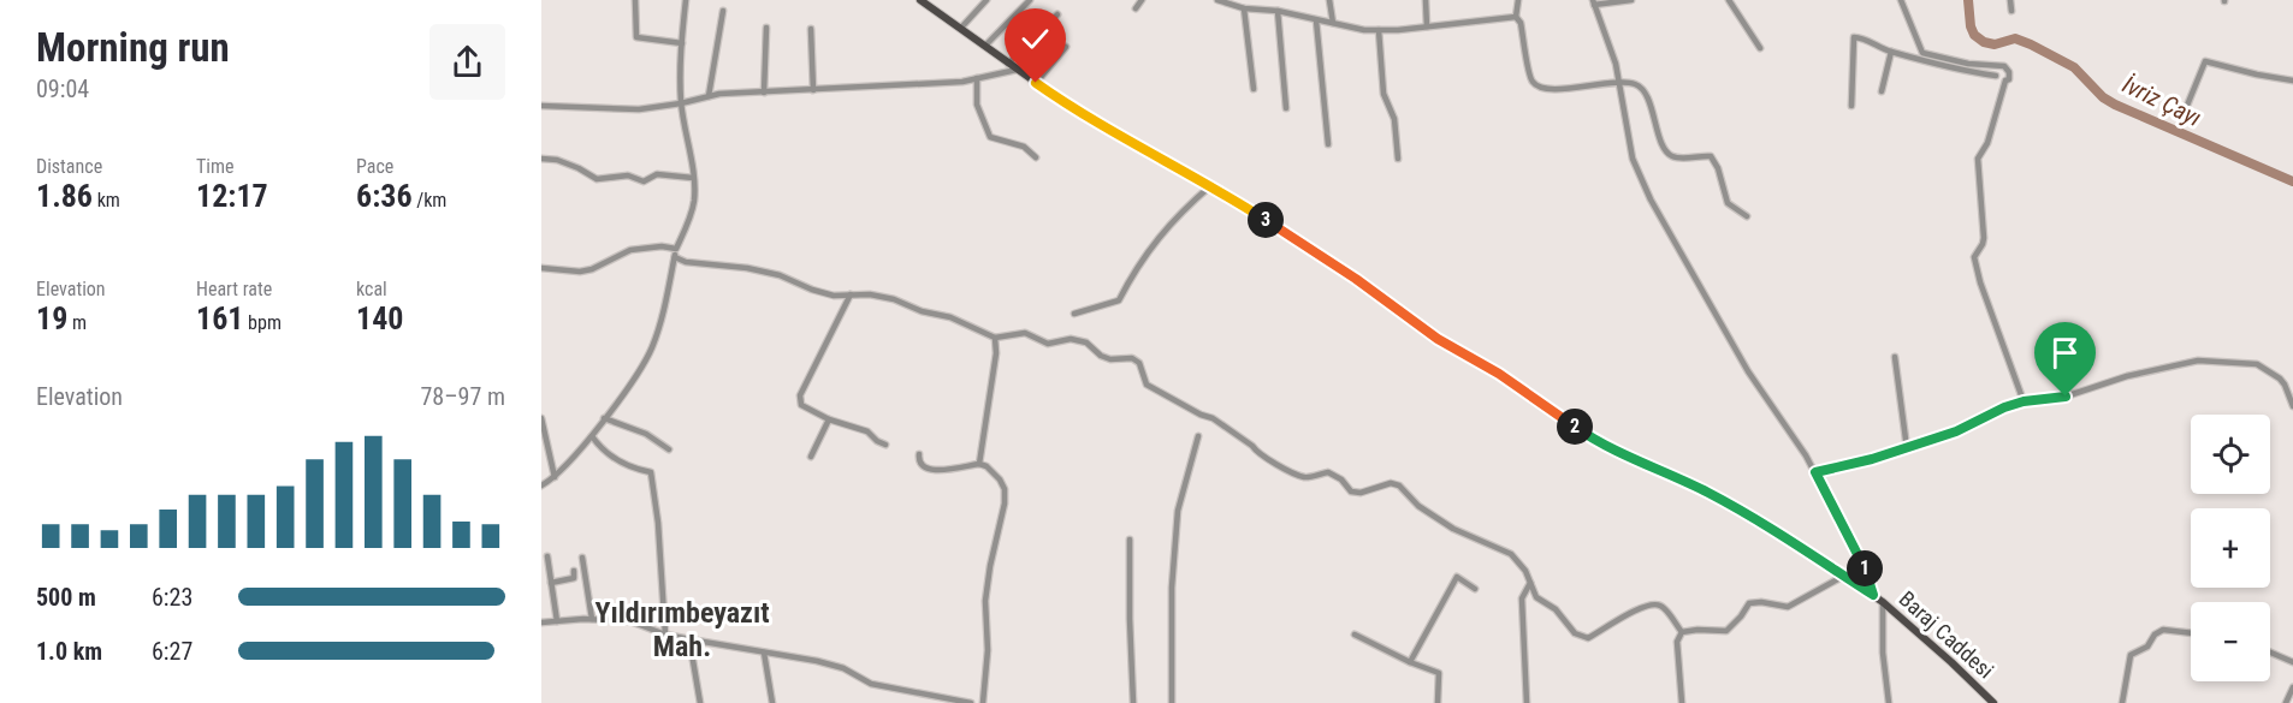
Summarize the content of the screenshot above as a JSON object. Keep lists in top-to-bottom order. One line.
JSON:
{"streets":{"main road":["Baraj Caddesi"]},"districts":["Yıldırımbeyazıt Mah."],"water":["İvriz Çayı"],"page":{"heading":["Morning run","09:04"],"stats":[["Distance","1.86 km"],["Time","12:17"],["Pace","6:36 /km"],["Elevation","19 m"],["Heart rate","161 bpm"],["kcal","140"]],"pins":["3","2","1"],"chart":["Elevation","78–97 m"],"map_buttons":["+","−"],"list":[{"name":"500 m","note":"6:23"},{"name":"1.0 km","note":"6:27"}]}}
